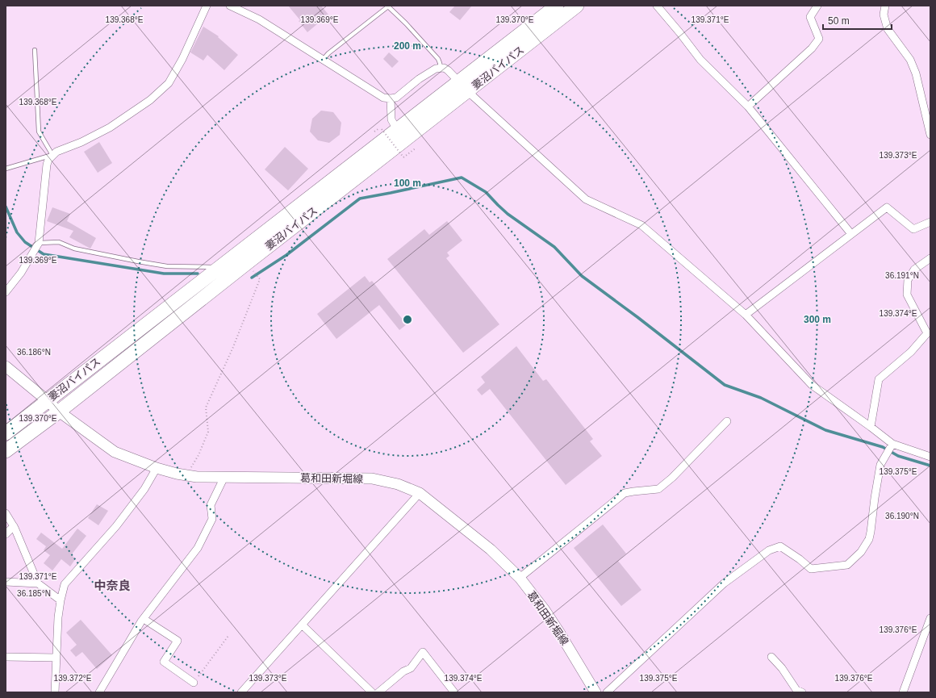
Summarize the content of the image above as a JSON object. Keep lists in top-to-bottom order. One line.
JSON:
{"streets":{"highway":["妻沼バイパス"],"main road":["葛和田新堀線"]},"crossings":[["妻沼バイパス","葛和田新堀線"]],"districts":["中奈良"],"scale_bar":"50 m","coordinates":["139.368°E","139.369°E","139.370°E","139.371°E","139.373°E","36.191°N","139.374°E","36.186°N","139.375°E","36.190°N","36.185°N","139.376°E","139.372°E"],"rings":["200 m","100 m","300 m"]}
